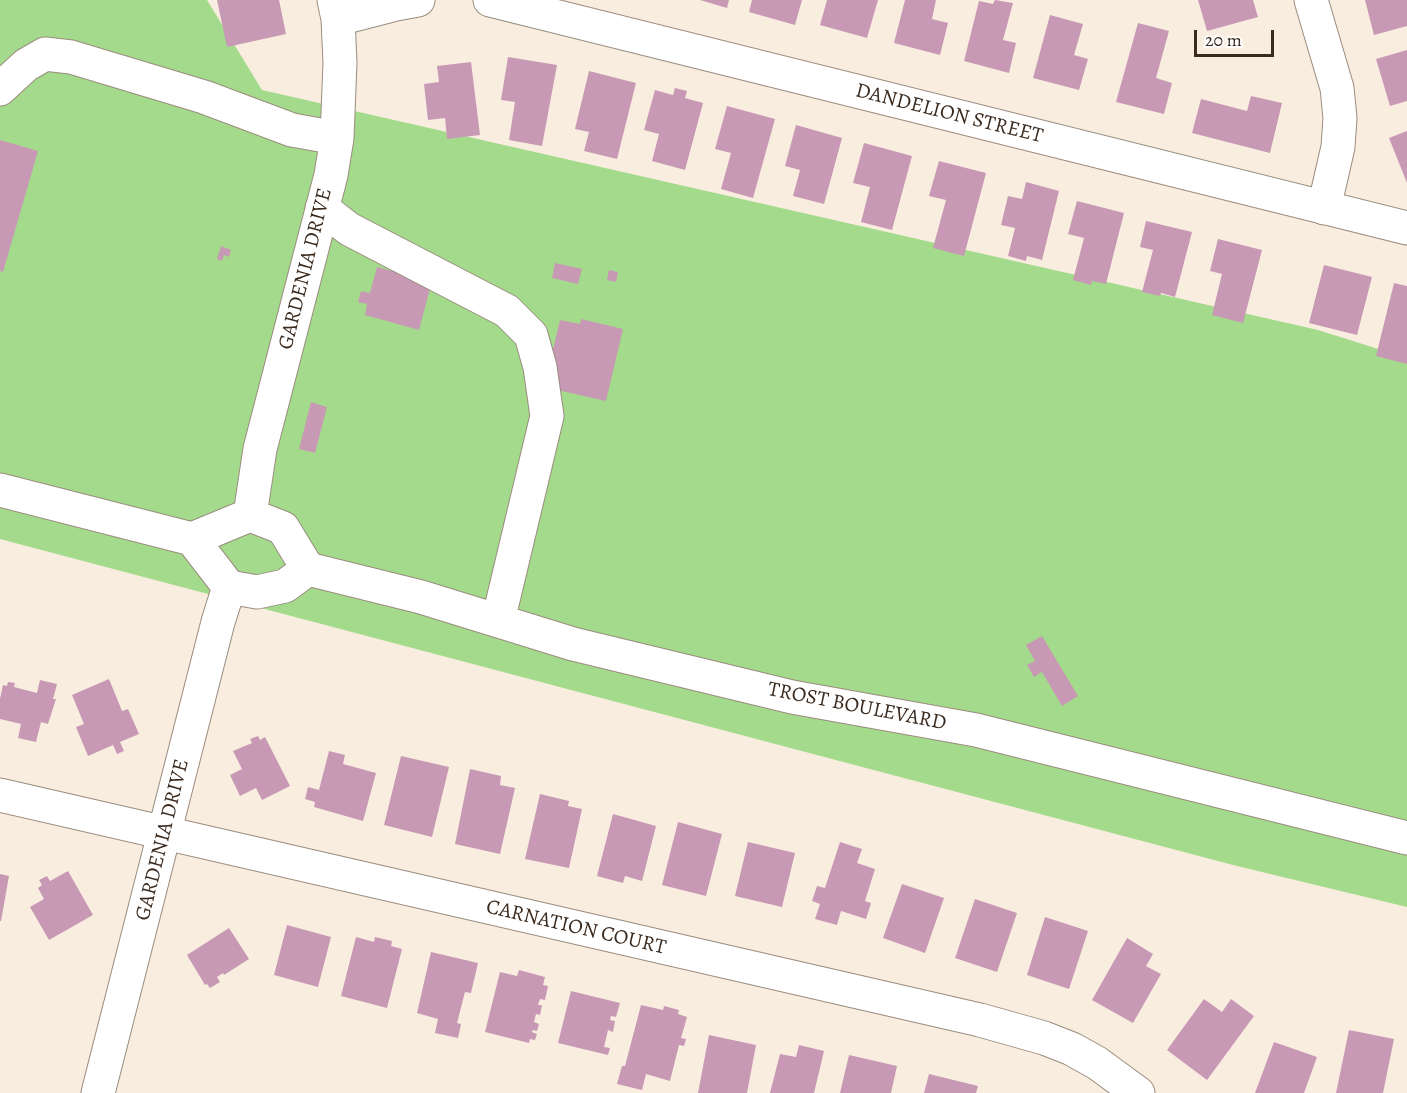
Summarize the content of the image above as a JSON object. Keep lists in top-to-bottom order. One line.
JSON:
{"streets":{"street":["DANDELION STREET","GARDENIA DRIVE","TROST BOULEVARD","CARNATION COURT"]},"crossings":[["GARDENIA DRIVE","CARNATION COURT"]],"scale_bar":"20 m"}
